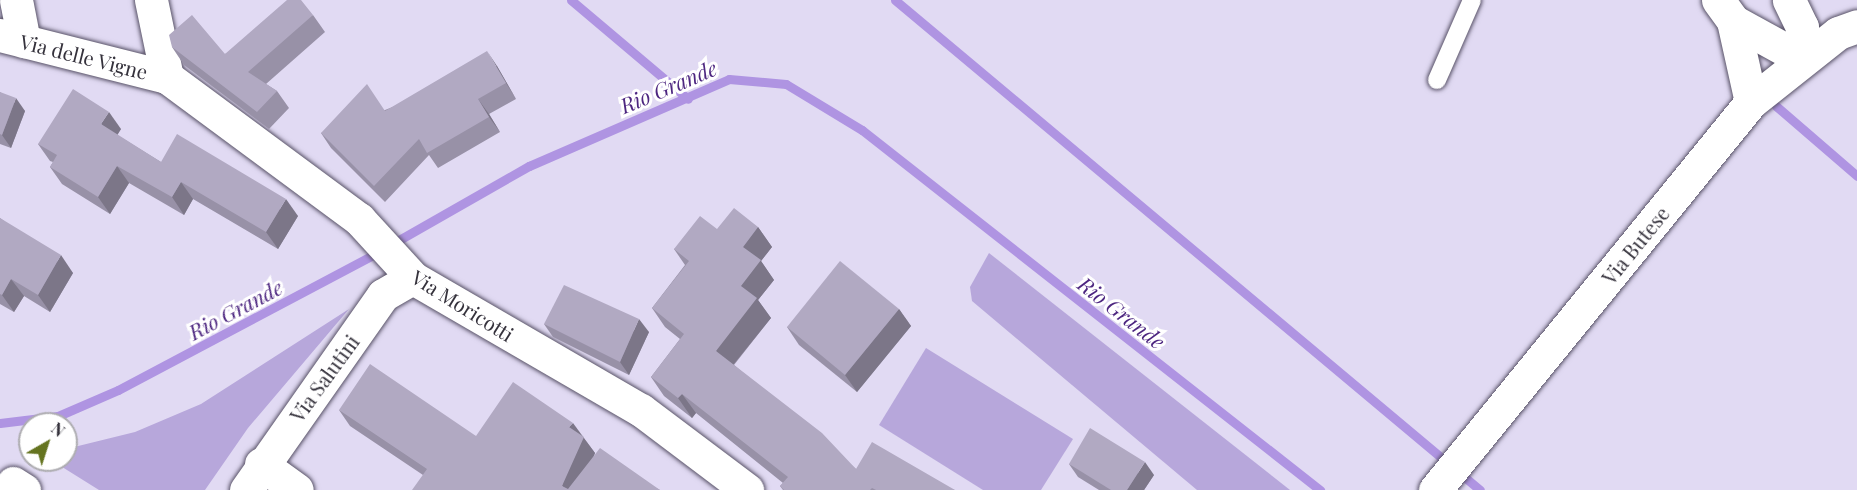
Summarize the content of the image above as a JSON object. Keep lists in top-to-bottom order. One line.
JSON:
{"streets":{"street":["Via delle Vigne","Via Butese","Via Moricotti","Via Salutini"]},"crossings":[["Via delle Vigne","Via Moricotti"],["Via Moricotti","Via Salutini"]],"water":["Rio Grande"],"north":"top right"}
